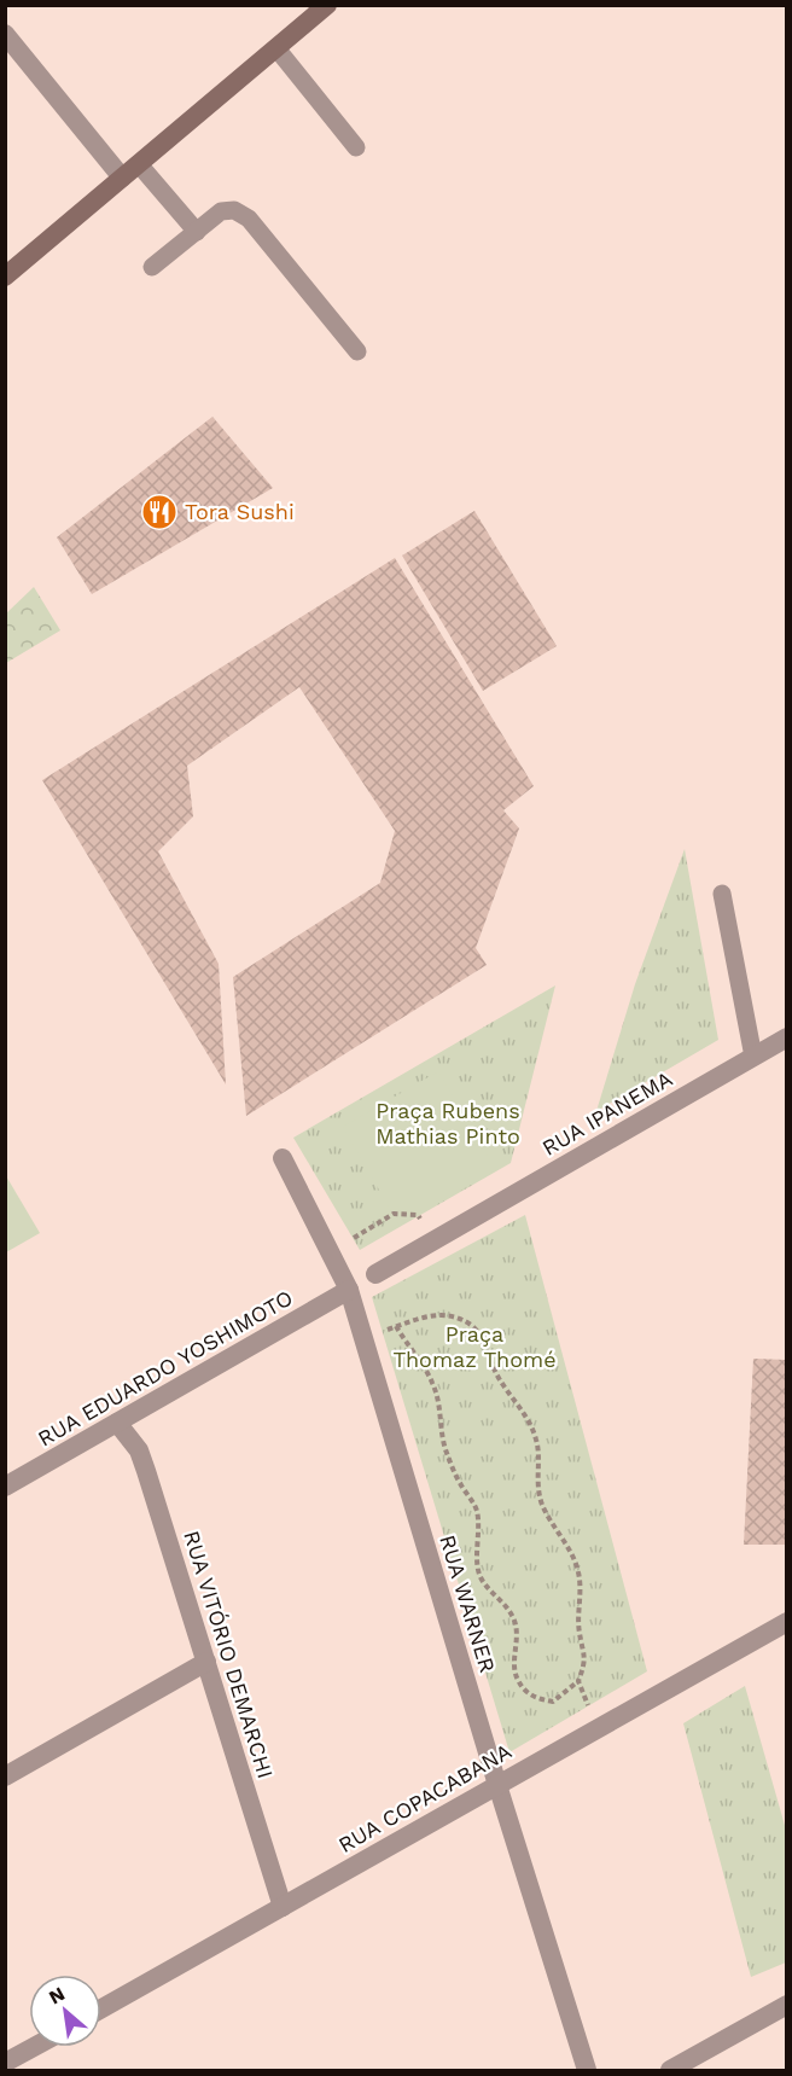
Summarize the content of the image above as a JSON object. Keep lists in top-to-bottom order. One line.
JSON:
{"streets":{"street":["RUA IPANEMA","RUA EDUARDO YOSHIMOTO","RUA WARNER","RUA VITÓRIO DEMARCHI","RUA COPACABANA"]},"crossings":[["RUA EDUARDO YOSHIMOTO","RUA WARNER"],["RUA EDUARDO YOSHIMOTO","RUA VITÓRIO DEMARCHI"],["RUA WARNER","RUA COPACABANA"],["RUA VITÓRIO DEMARCHI","RUA COPACABANA"]],"parks":["Praça Rubens Mathias Pinto","Praça Thomaz Thomé"],"places":{"restaurant":["Tora Sushi"]},"north":"top left"}
